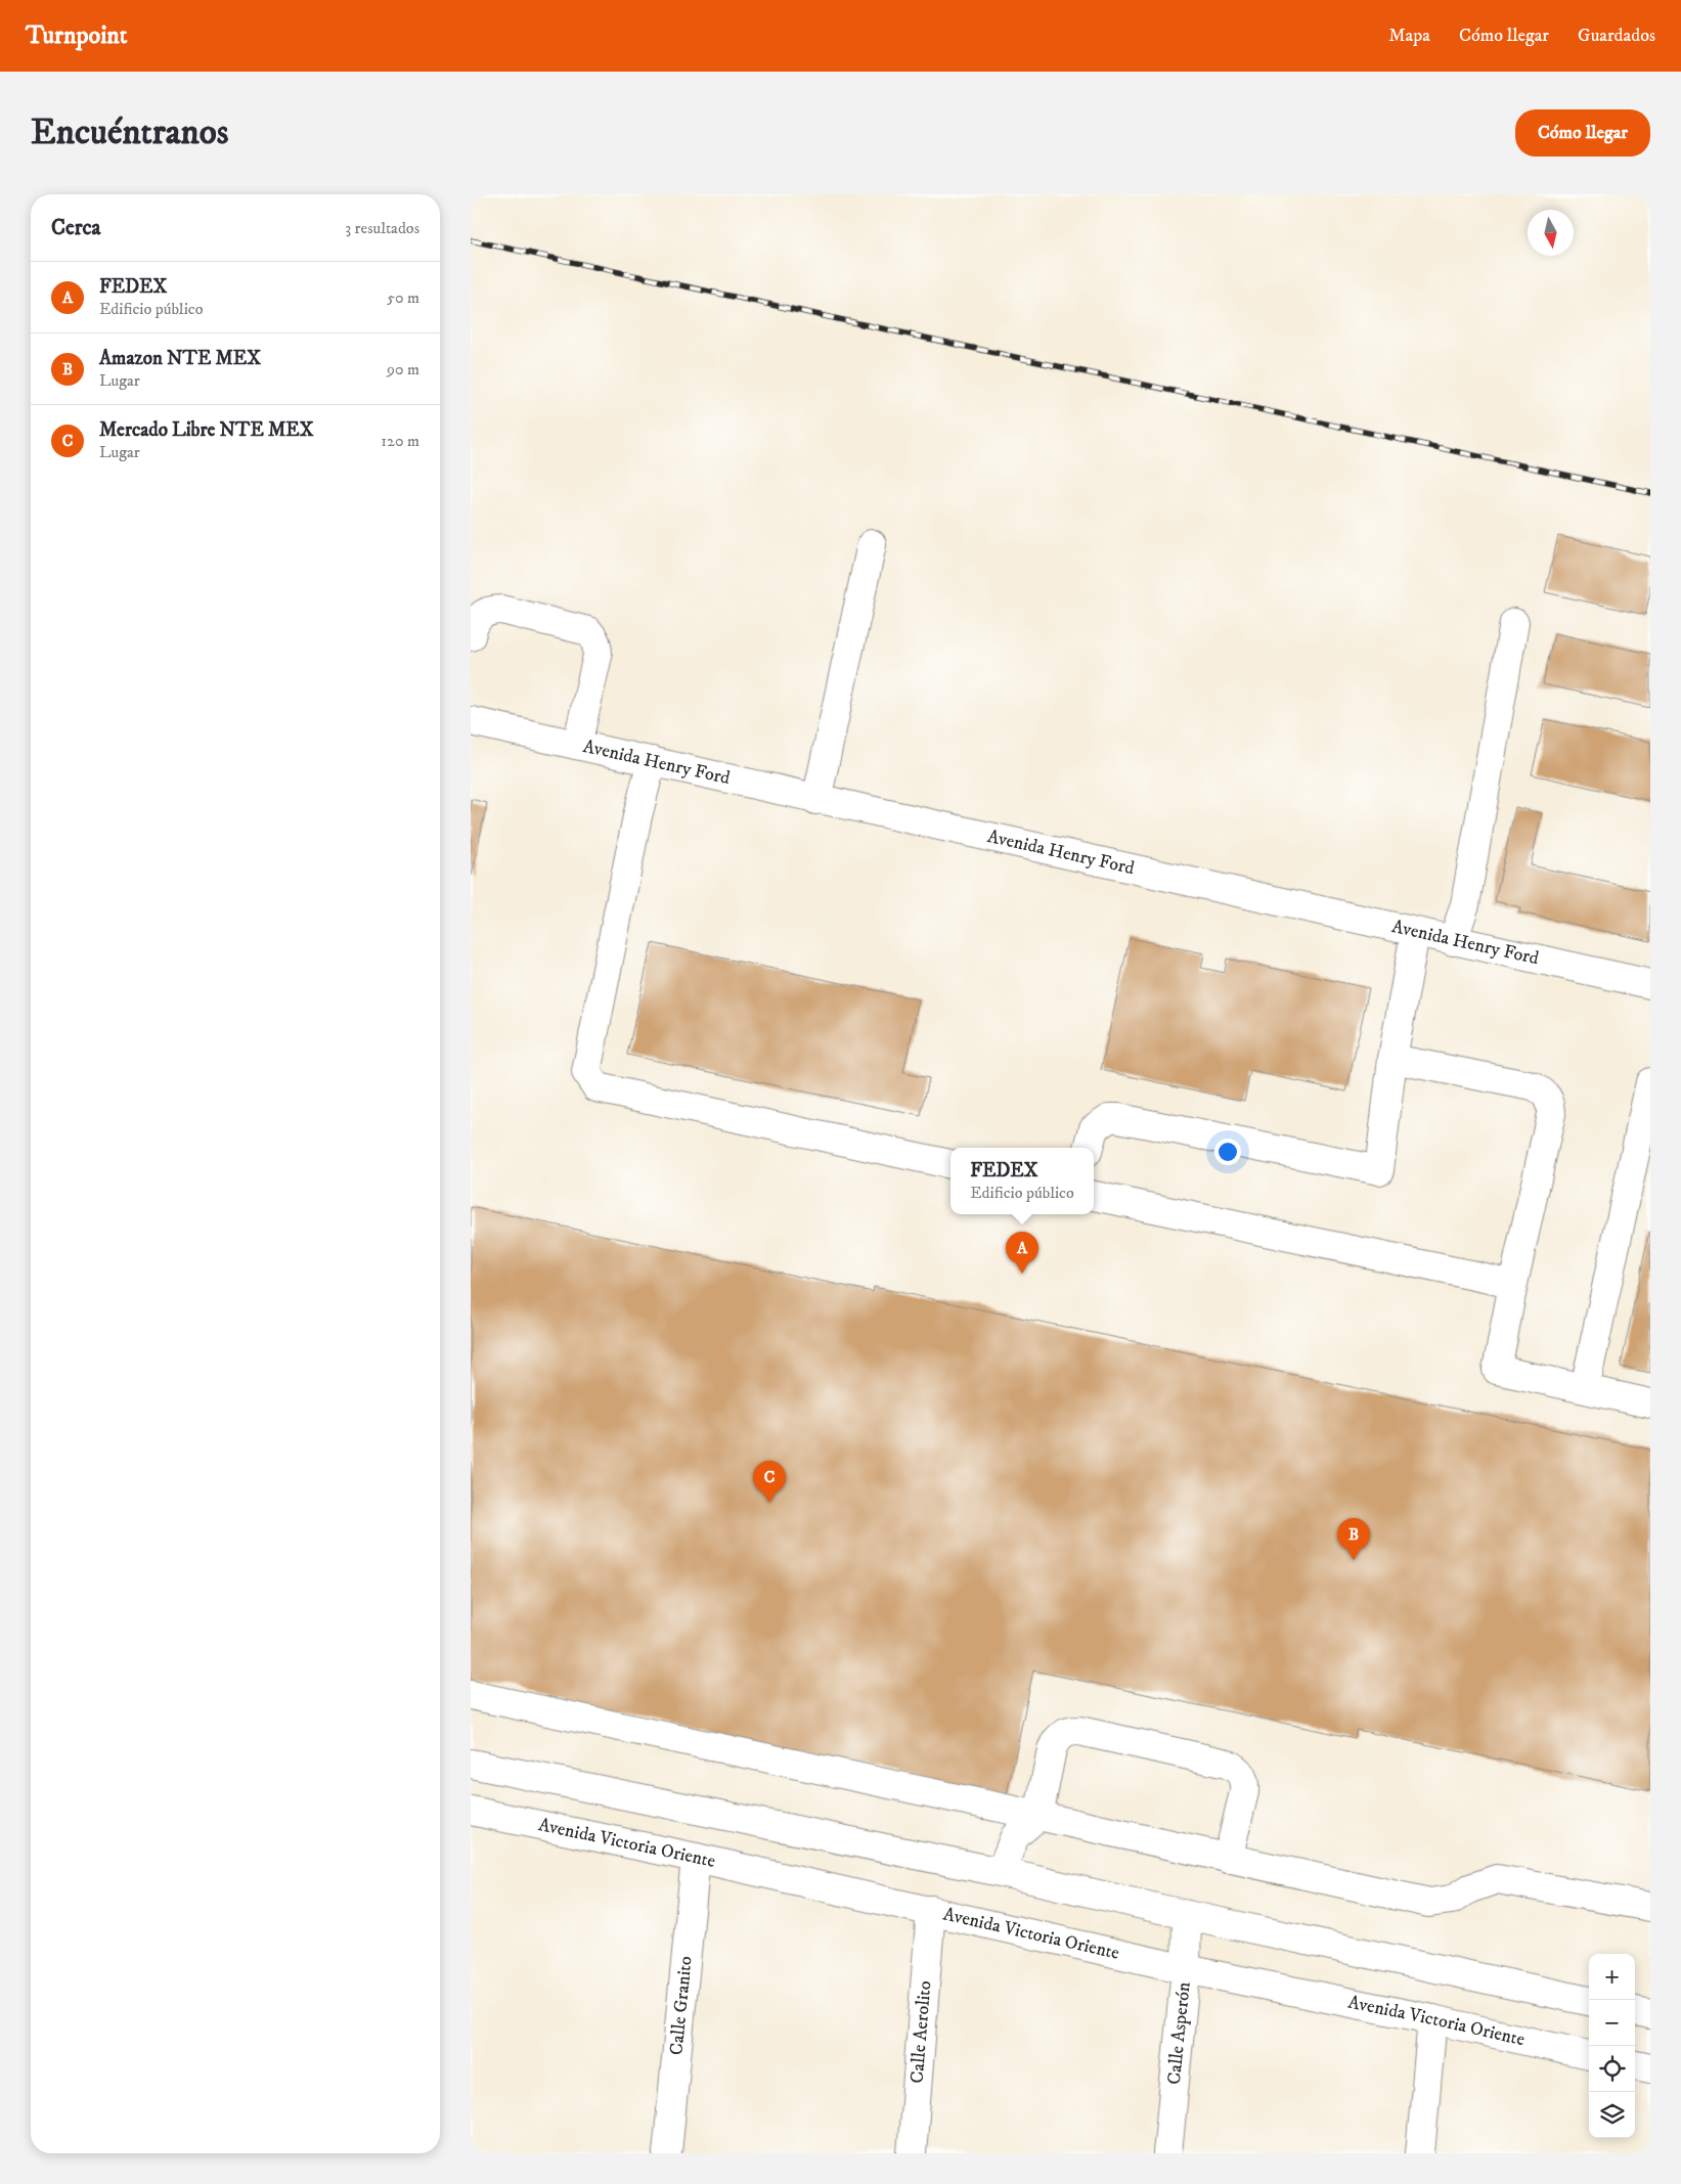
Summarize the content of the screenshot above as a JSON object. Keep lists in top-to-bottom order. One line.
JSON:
{"streets":{"street":["Avenida Henry Ford","Avenida Victoria Oriente","Calle Granito","Calle Aerolito","Calle Asperón"]},"crossings":[["Avenida Victoria Oriente","Calle Granito"],["Avenida Victoria Oriente","Calle Aerolito"],["Avenida Victoria Oriente","Calle Asperón"]],"north":"bottom","page":{"header":"Turnpoint","nav":["Mapa","Cómo llegar","Guardados"],"buttons":"Cómo llegar","title":"Encuéntranos","heading":["Cerca","3 resultados"],"list":[{"mark":"A","name":"FEDEX","note":"Edificio público","value":"50 m"},{"mark":"B","name":"Amazon NTE MEX","note":"Lugar","value":"90 m"},{"mark":"C","name":"Mercado Libre NTE MEX","note":"Lugar","value":"120 m"}],"popup":["FEDEX","Edificio público"],"pins":["A","C","B"],"map_buttons":["+","−"]}}
